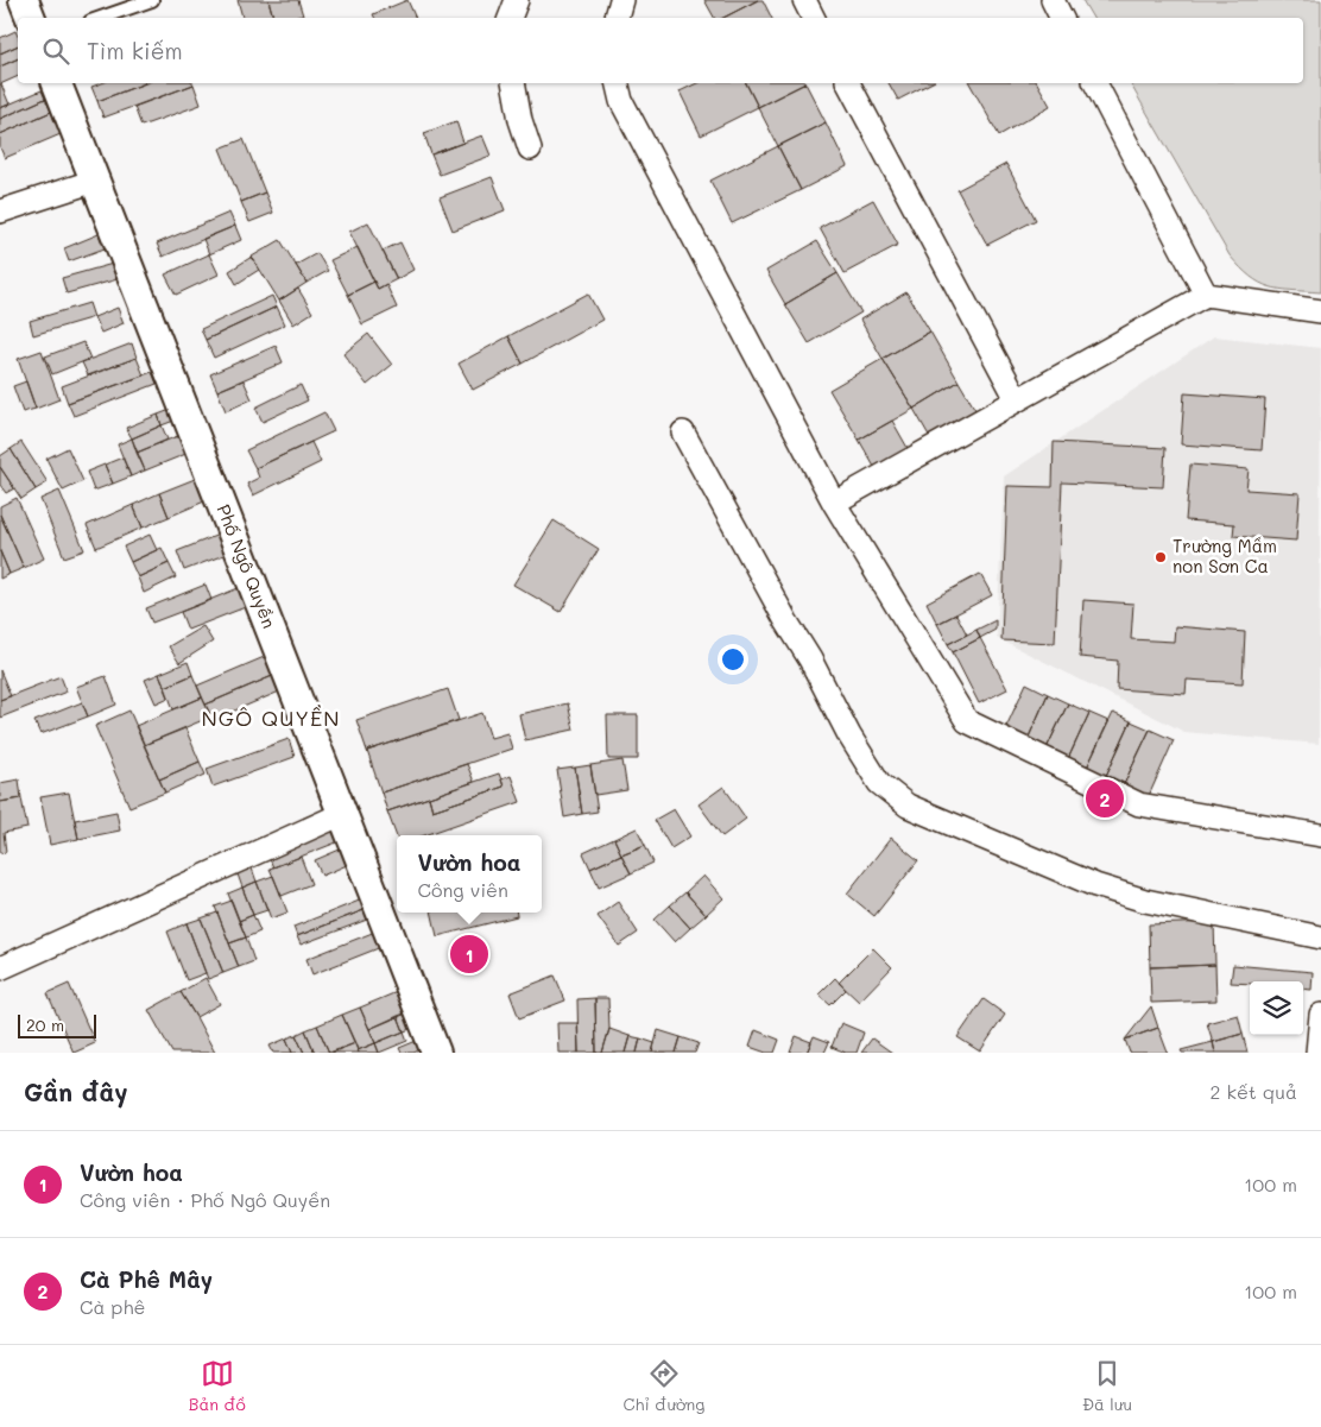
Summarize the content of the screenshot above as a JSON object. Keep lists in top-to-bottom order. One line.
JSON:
{"streets":{"street":["Phố Ngô Quyền"]},"districts":["NGÔ QUYỀN"],"places":["Trường Mầm non Sơn Ca"],"scale_bar":"20 m","page":{"search":"Tìm kiếm","pins":["2","1"],"popup":["Vườn hoa","Công viên"],"scale":"20 m","heading":["Gần đây","2 kết quả"],"list":[{"mark":"1","name":"Vườn hoa","note":"Công viên · Phố Ngô Quyền","value":"100 m"},{"mark":"2","name":"Cà Phê Mây","note":"Cà phê","value":"100 m"}],"nav":["Bản đồ","Chỉ đường","Đã lưu"]}}
